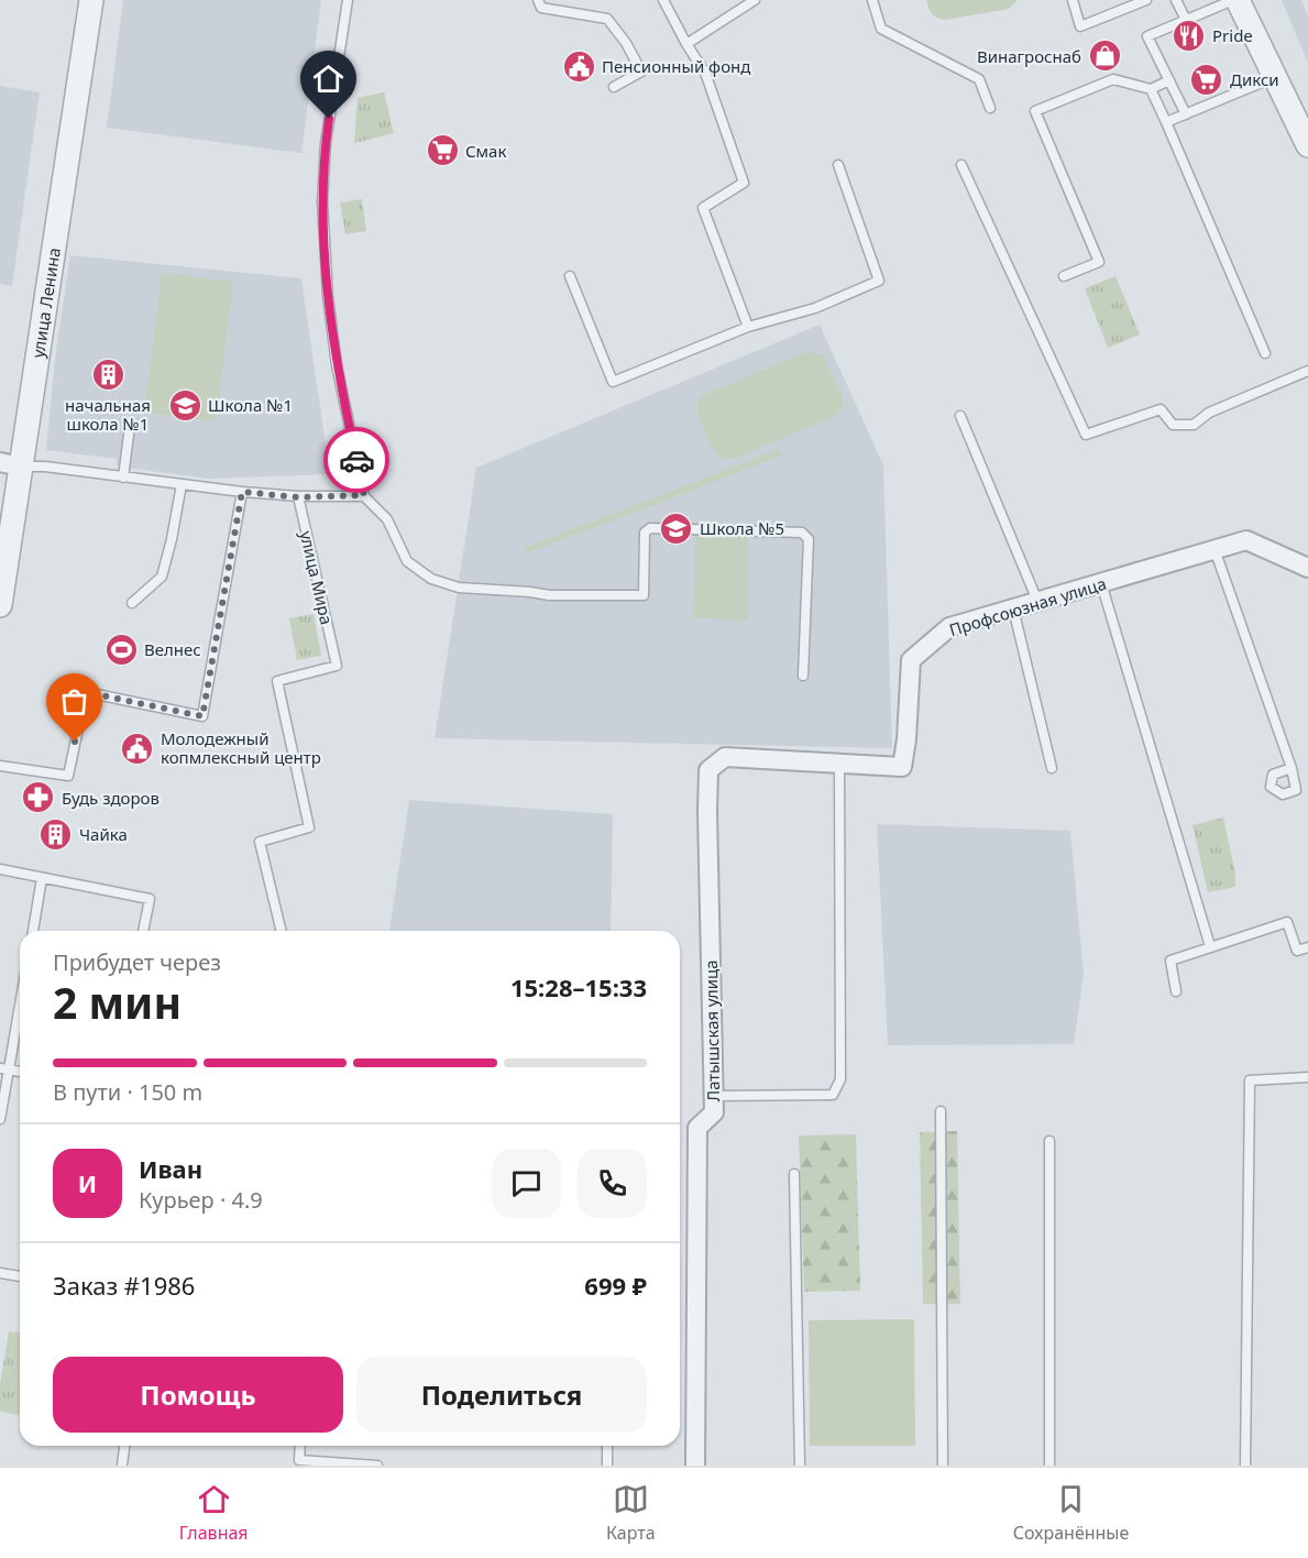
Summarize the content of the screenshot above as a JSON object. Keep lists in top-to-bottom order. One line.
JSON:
{"streets":{"street":["улица Ленина","Профсоюзная улица","Латышская улица"],"lane":["улица Мира"]},"crossings":[["Профсоюзная улица","Латышская улица"]],"places":{"restaurant":["Pride"],"shop":["Винагроснаб"],"public building":["Пенсионный фонд","Молодежный копмлексный центр"],"supermarket":["Дикси","Смак"],"building":["начальная школа №1","Чайка"],"school or university":["Школа №1","Школа №5"],"sports":["Велнес"],"pharmacy":["Будь здоров"]},"page":{"heading":["2 мин","Прибудет через","15:28–15:33"],"panel":["Иван","Курьер · 4.9","Заказ #1986","699 ₽"],"bar":"В пути · 150 m","round":"И","buttons":["Помощь","Поделиться"],"tabs":["Главная","Карта","Сохранённые"]}}
